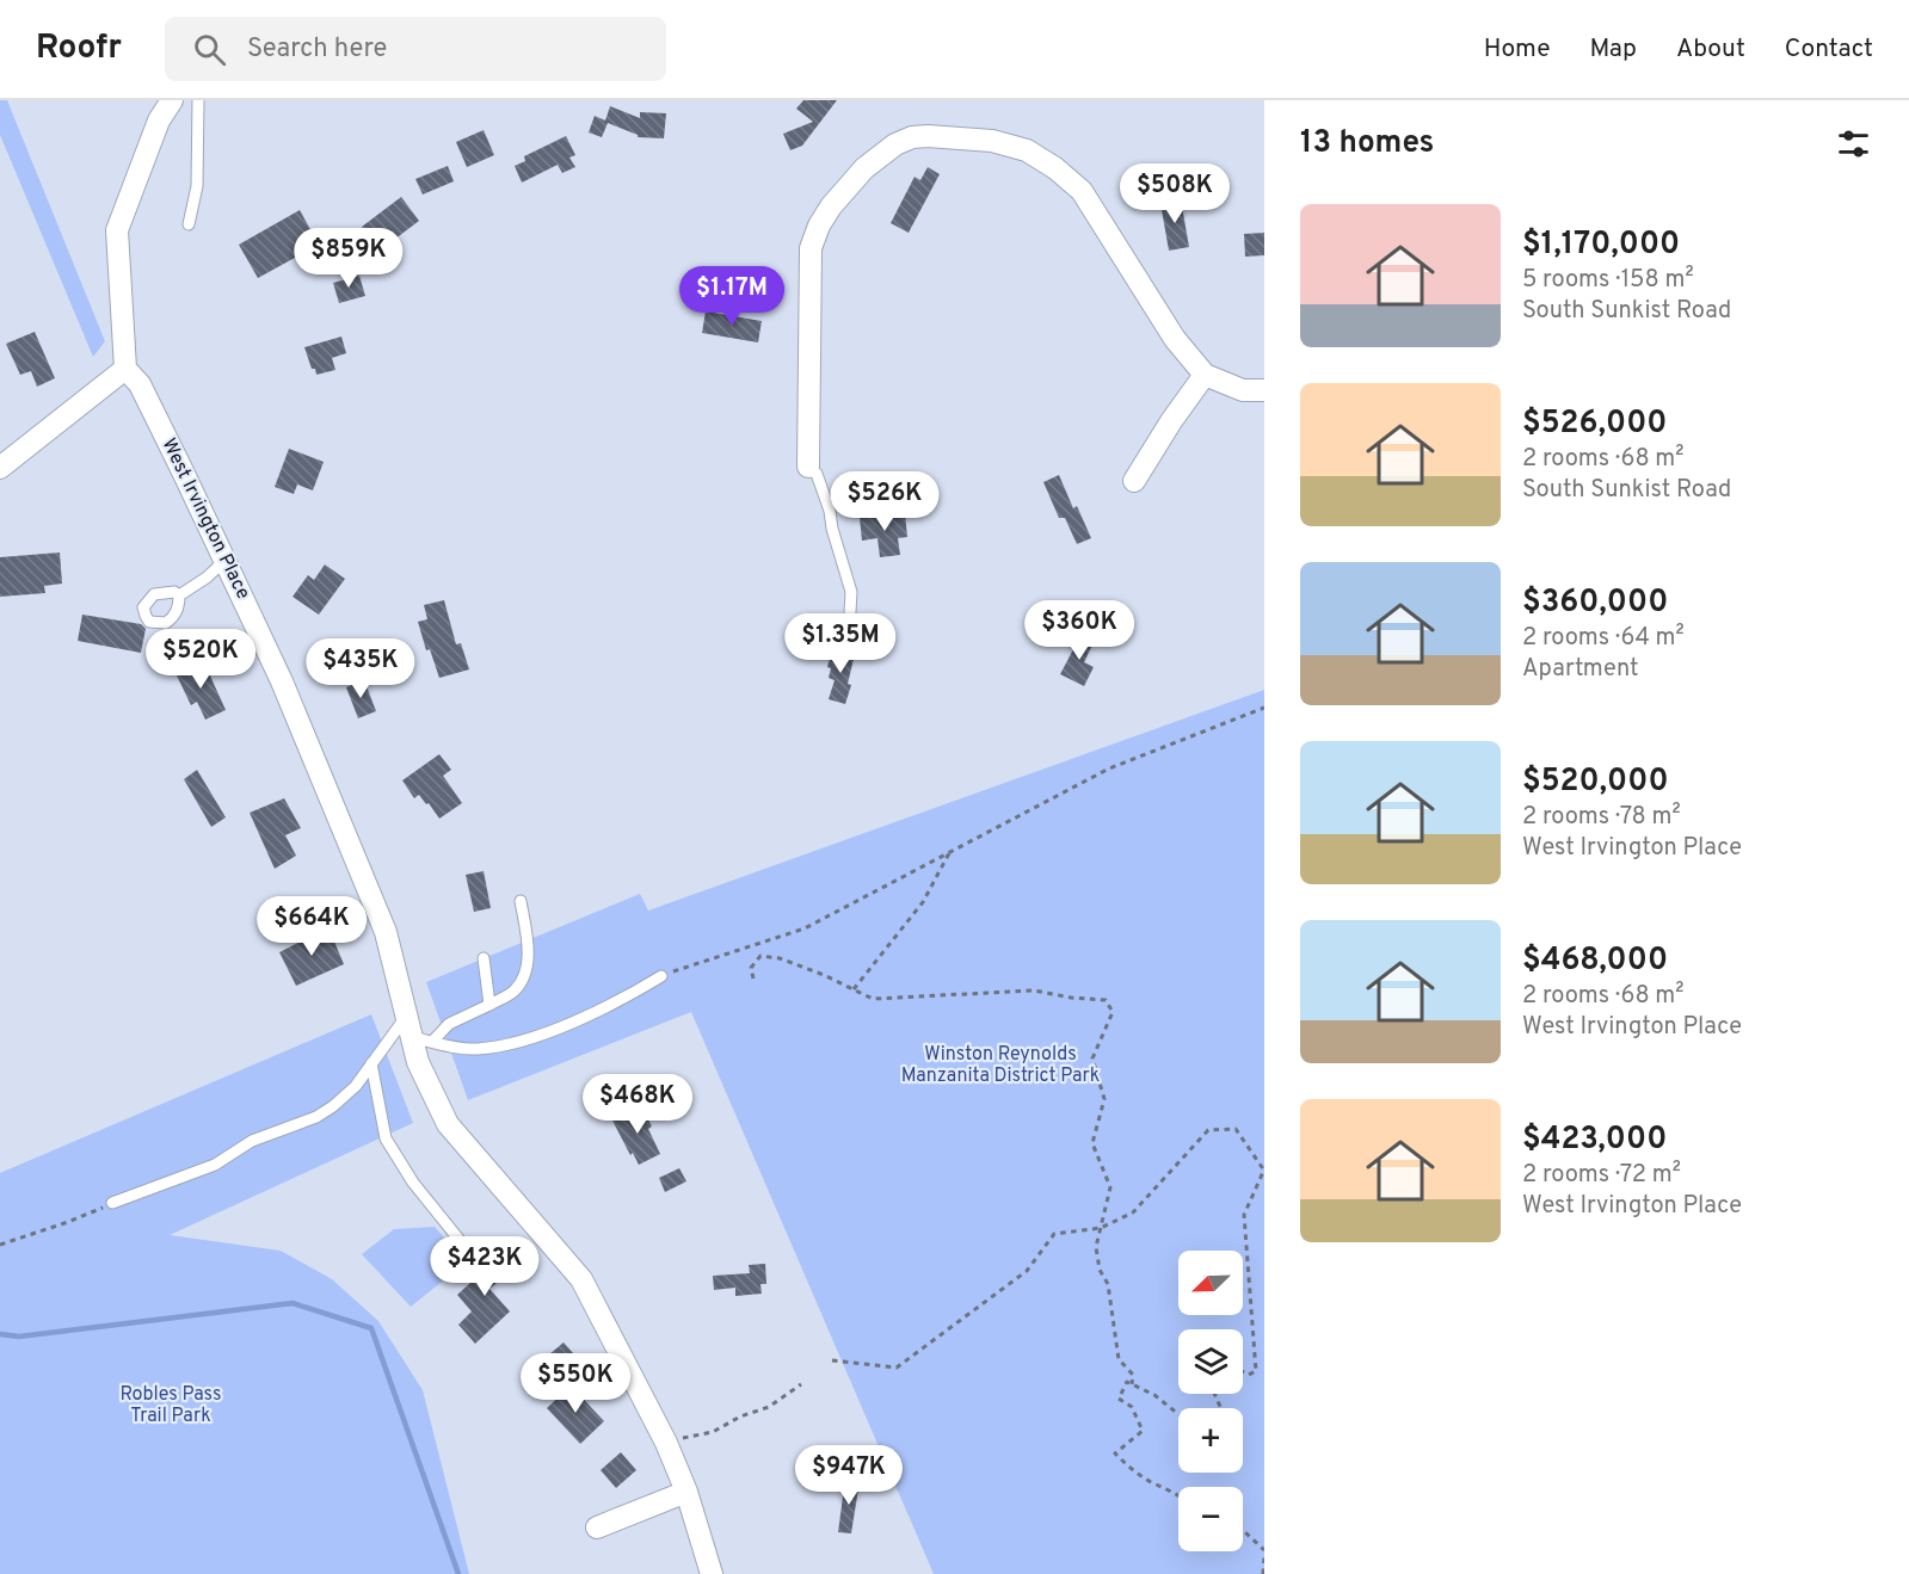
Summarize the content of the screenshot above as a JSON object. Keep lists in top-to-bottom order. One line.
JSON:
{"streets":{"street":["West Irvington Place"]},"parks":["Winston Reynolds Manzanita District Park","Robles Pass Trail Park"],"north":"bottom left","page":{"header":"Roofr","search":"Search here","nav":["Home","Map","About","Contact"],"heading":"13 homes","price":["$508K","$859K","$1.17M","$526K","$360K","$1.35M","$520K","$435K","$664K","$468K","$423K","$550K","$947K"],"list":[{"name":"$1,170,000","note":"5 rooms · 158 m² · South Sunkist Road"},{"name":"$526,000","note":"2 rooms · 68 m² · South Sunkist Road"},{"name":"$360,000","note":"2 rooms · 64 m² · Apartment"},{"name":"$520,000","note":"2 rooms · 78 m² · West Irvington Place"},{"name":"$468,000","note":"2 rooms · 68 m² · West Irvington Place"},{"name":"$423,000","note":"2 rooms · 72 m² · West Irvington Place"}],"map_buttons":["+","−"]}}
